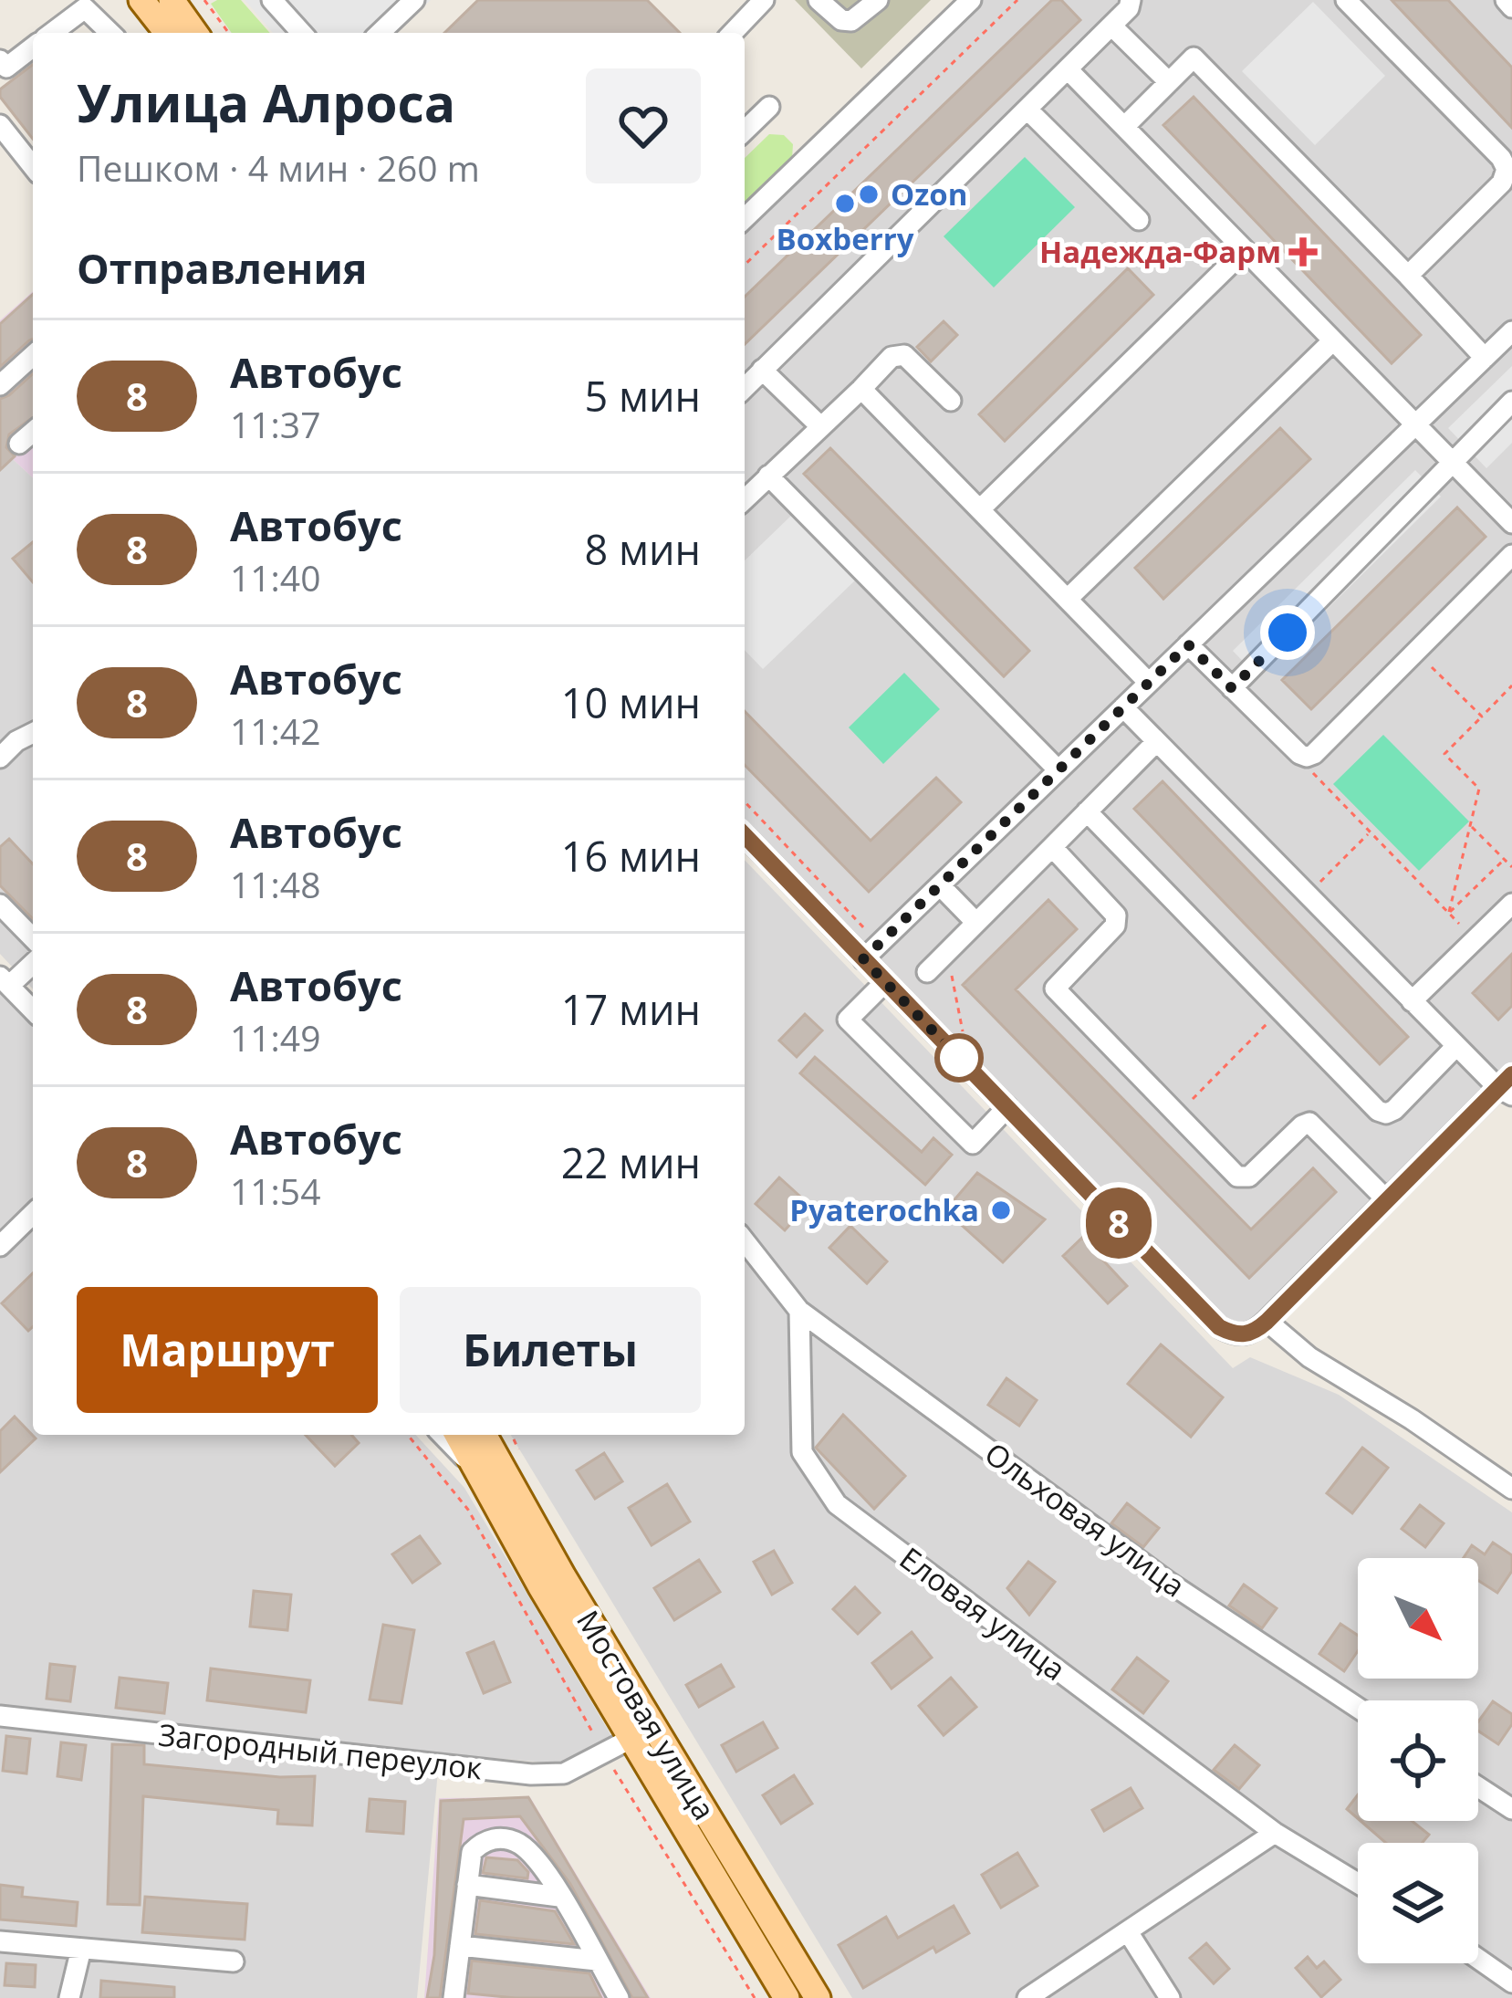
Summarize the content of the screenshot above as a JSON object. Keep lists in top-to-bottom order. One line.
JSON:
{"streets":{"main road":["Мостовая улица"],"street":["Ольховая улица","Еловая улица","Загородный переулок"]},"crossings":[["Ольховая улица","Еловая улица"],["Мостовая улица","Загородный переулок"]],"places":{"other":["Ozon","Boxberry","Pyaterochka"],"health":["Надежда-Фарм"]},"lines":["bus line 8"],"north":"bottom right","page":{"on_map":"8","heading":[["Улица Алроса","Пешком · 4 мин · 260 m"],"Отправления"],"list":[{"mark":"8","name":"Автобус","note":"11:37","value":"5 мин"},{"mark":"8","name":"Автобус","note":"11:40","value":"8 мин"},{"mark":"8","name":"Автобус","note":"11:42","value":"10 мин"},{"mark":"8","name":"Автобус","note":"11:48","value":"16 мин"},{"mark":"8","name":"Автобус","note":"11:49","value":"17 мин"},{"mark":"8","name":"Автобус","note":"11:54","value":"22 мин"}],"buttons":["Маршрут","Билеты"]}}
